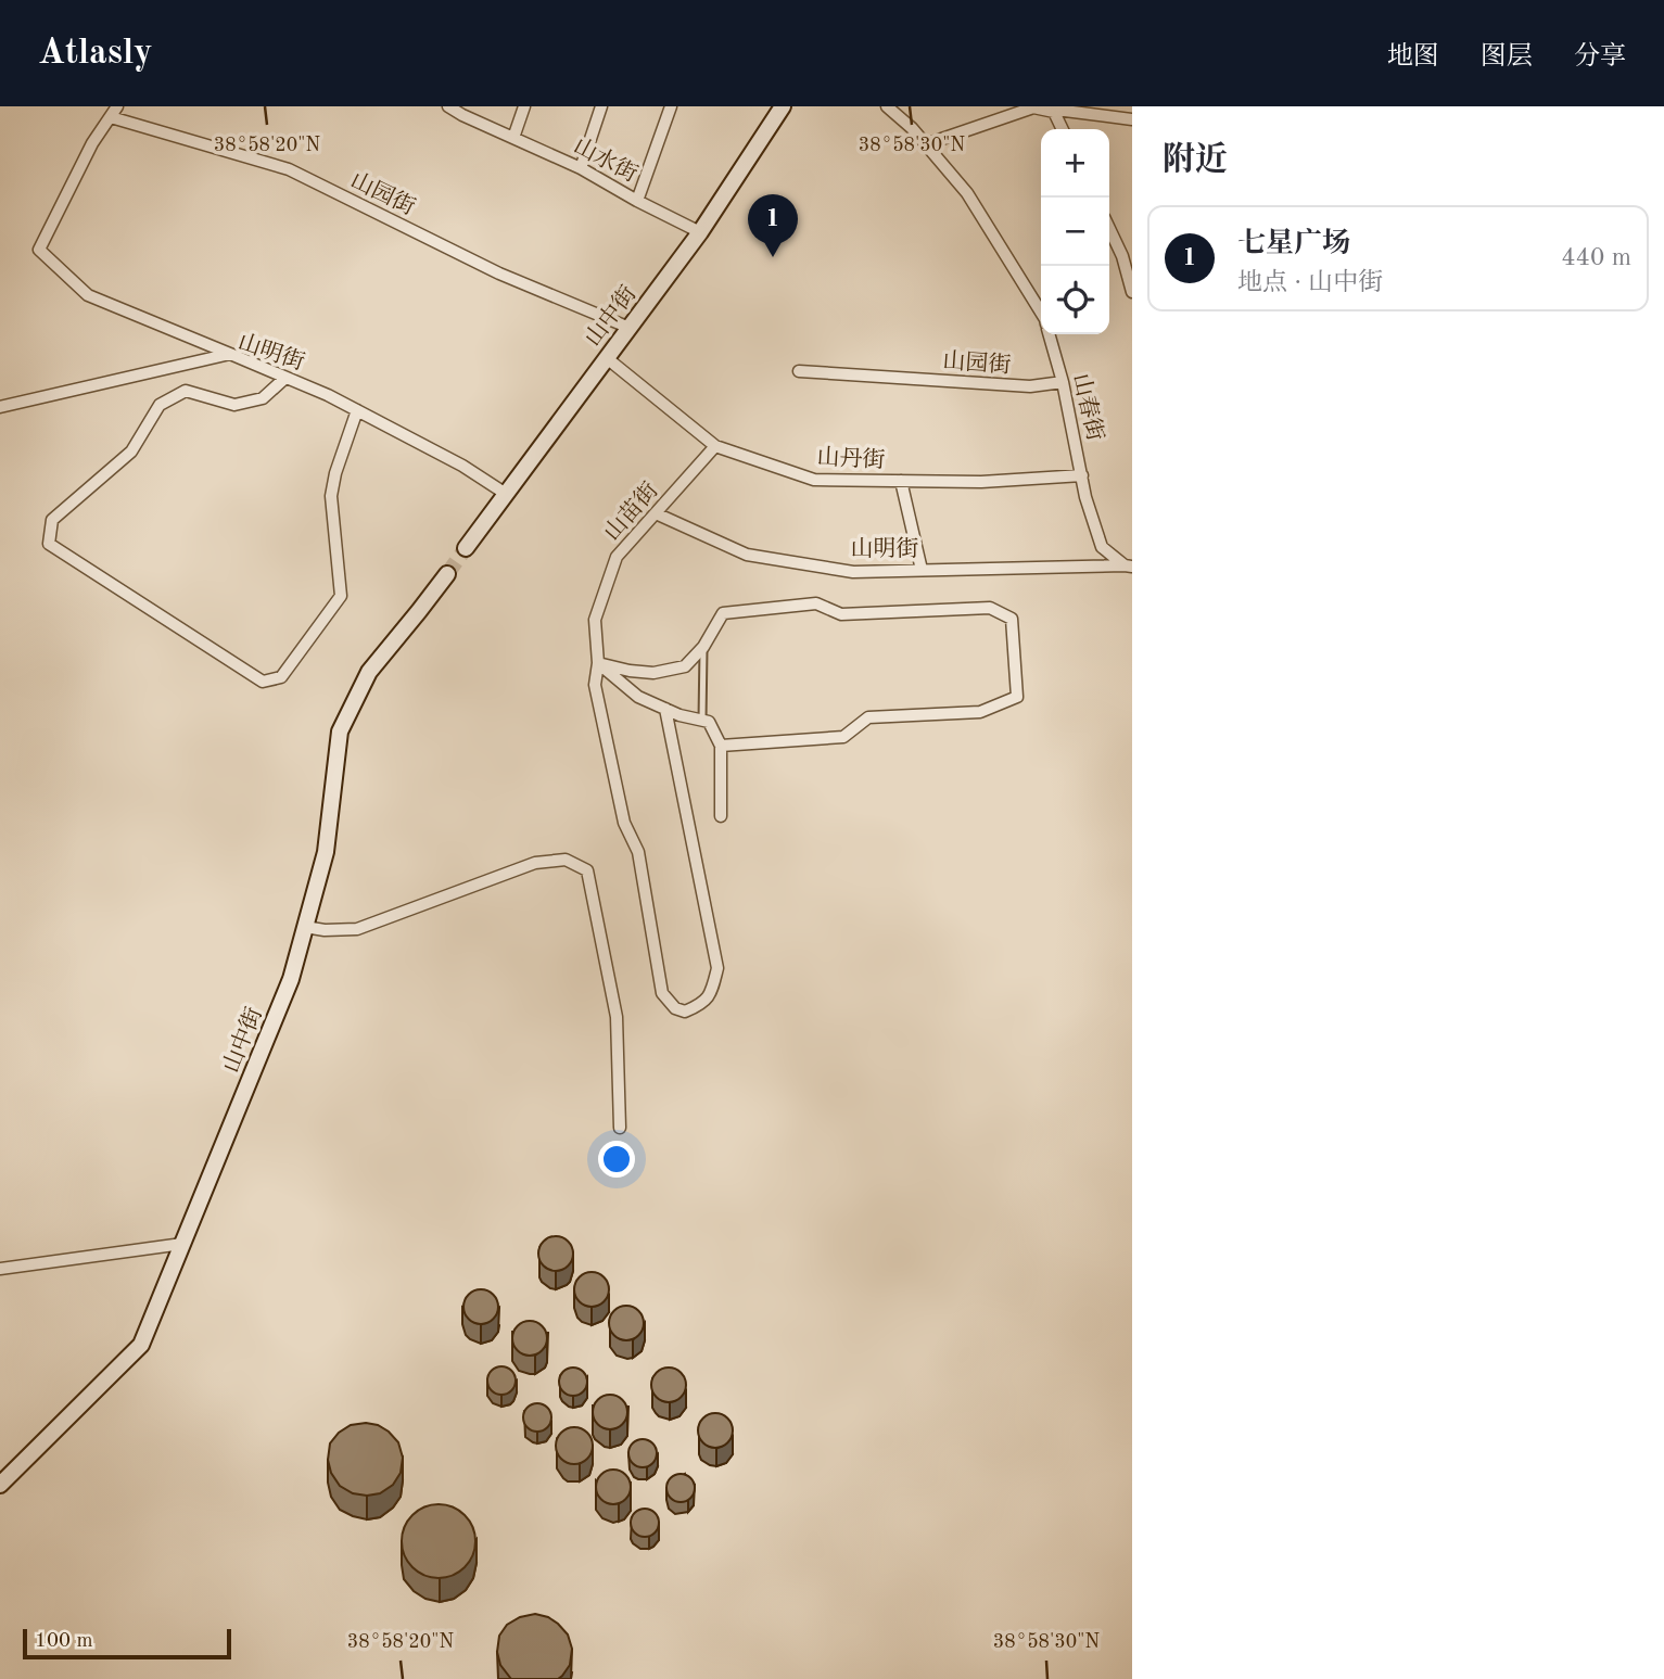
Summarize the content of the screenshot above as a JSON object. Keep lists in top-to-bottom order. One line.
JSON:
{"streets":{"street":["山水街","山园街","山中街","山明街","山春街","山丹街","山苗街"]},"crossings":[["山水街","山中街"],["山园街","山中街"],["山园街","山春街"],["山中街","山明街"],["山中街","山丹街"],["山明街","山春街"],["山明街","山苗街"],["山春街","山丹街"],["山丹街","山苗街"]],"scale_bar":"100 m","page":{"header":"Atlasly","nav":["地图","图层","分享"],"heading":"附近","map_buttons":["+","−"],"pins":"1","list":[{"mark":"1","name":"七星广场","note":"地点 · 山中街","value":"440 m"}],"scale":"100 m"},"coordinates":["38°58'20\"N","38°58'30\"N"]}
